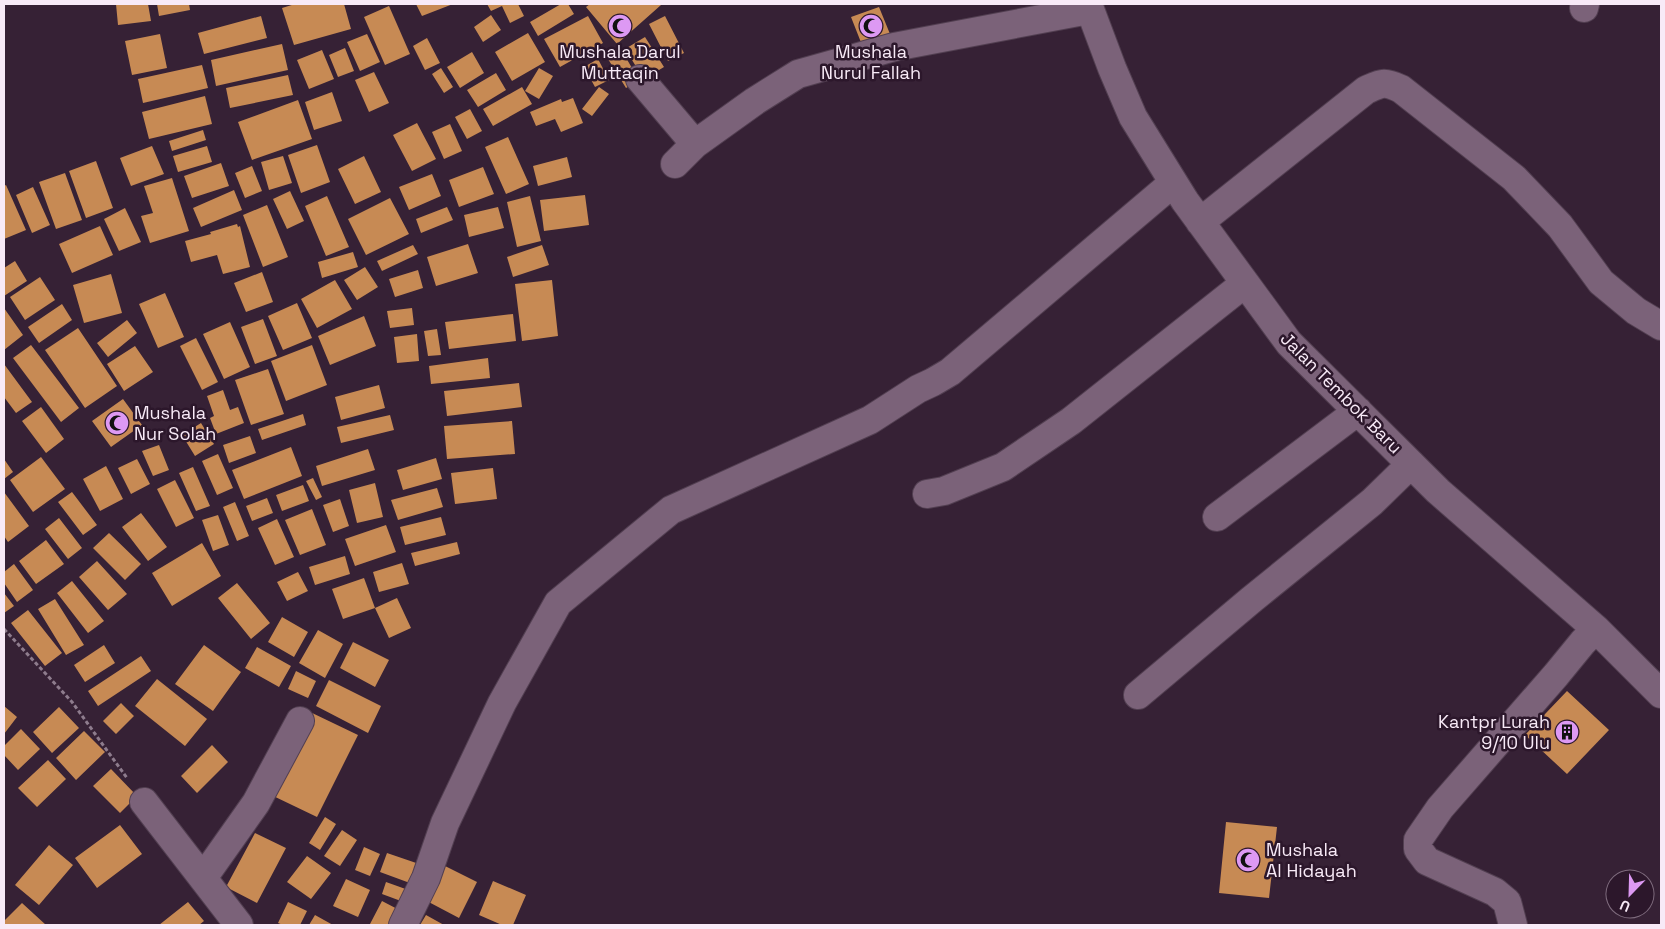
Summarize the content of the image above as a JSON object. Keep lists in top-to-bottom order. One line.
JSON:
{"streets":{"street":["Jalan Tembok Baru"]},"places":{"mosque":["Mushala Darul Muttaqin","Mushala Nurul Fallah","Mushala Nur Solah","Mushala Al Hidayah"],"building":["Kantpr Lurah 9/10 Ulu"]},"north":"bottom left"}
